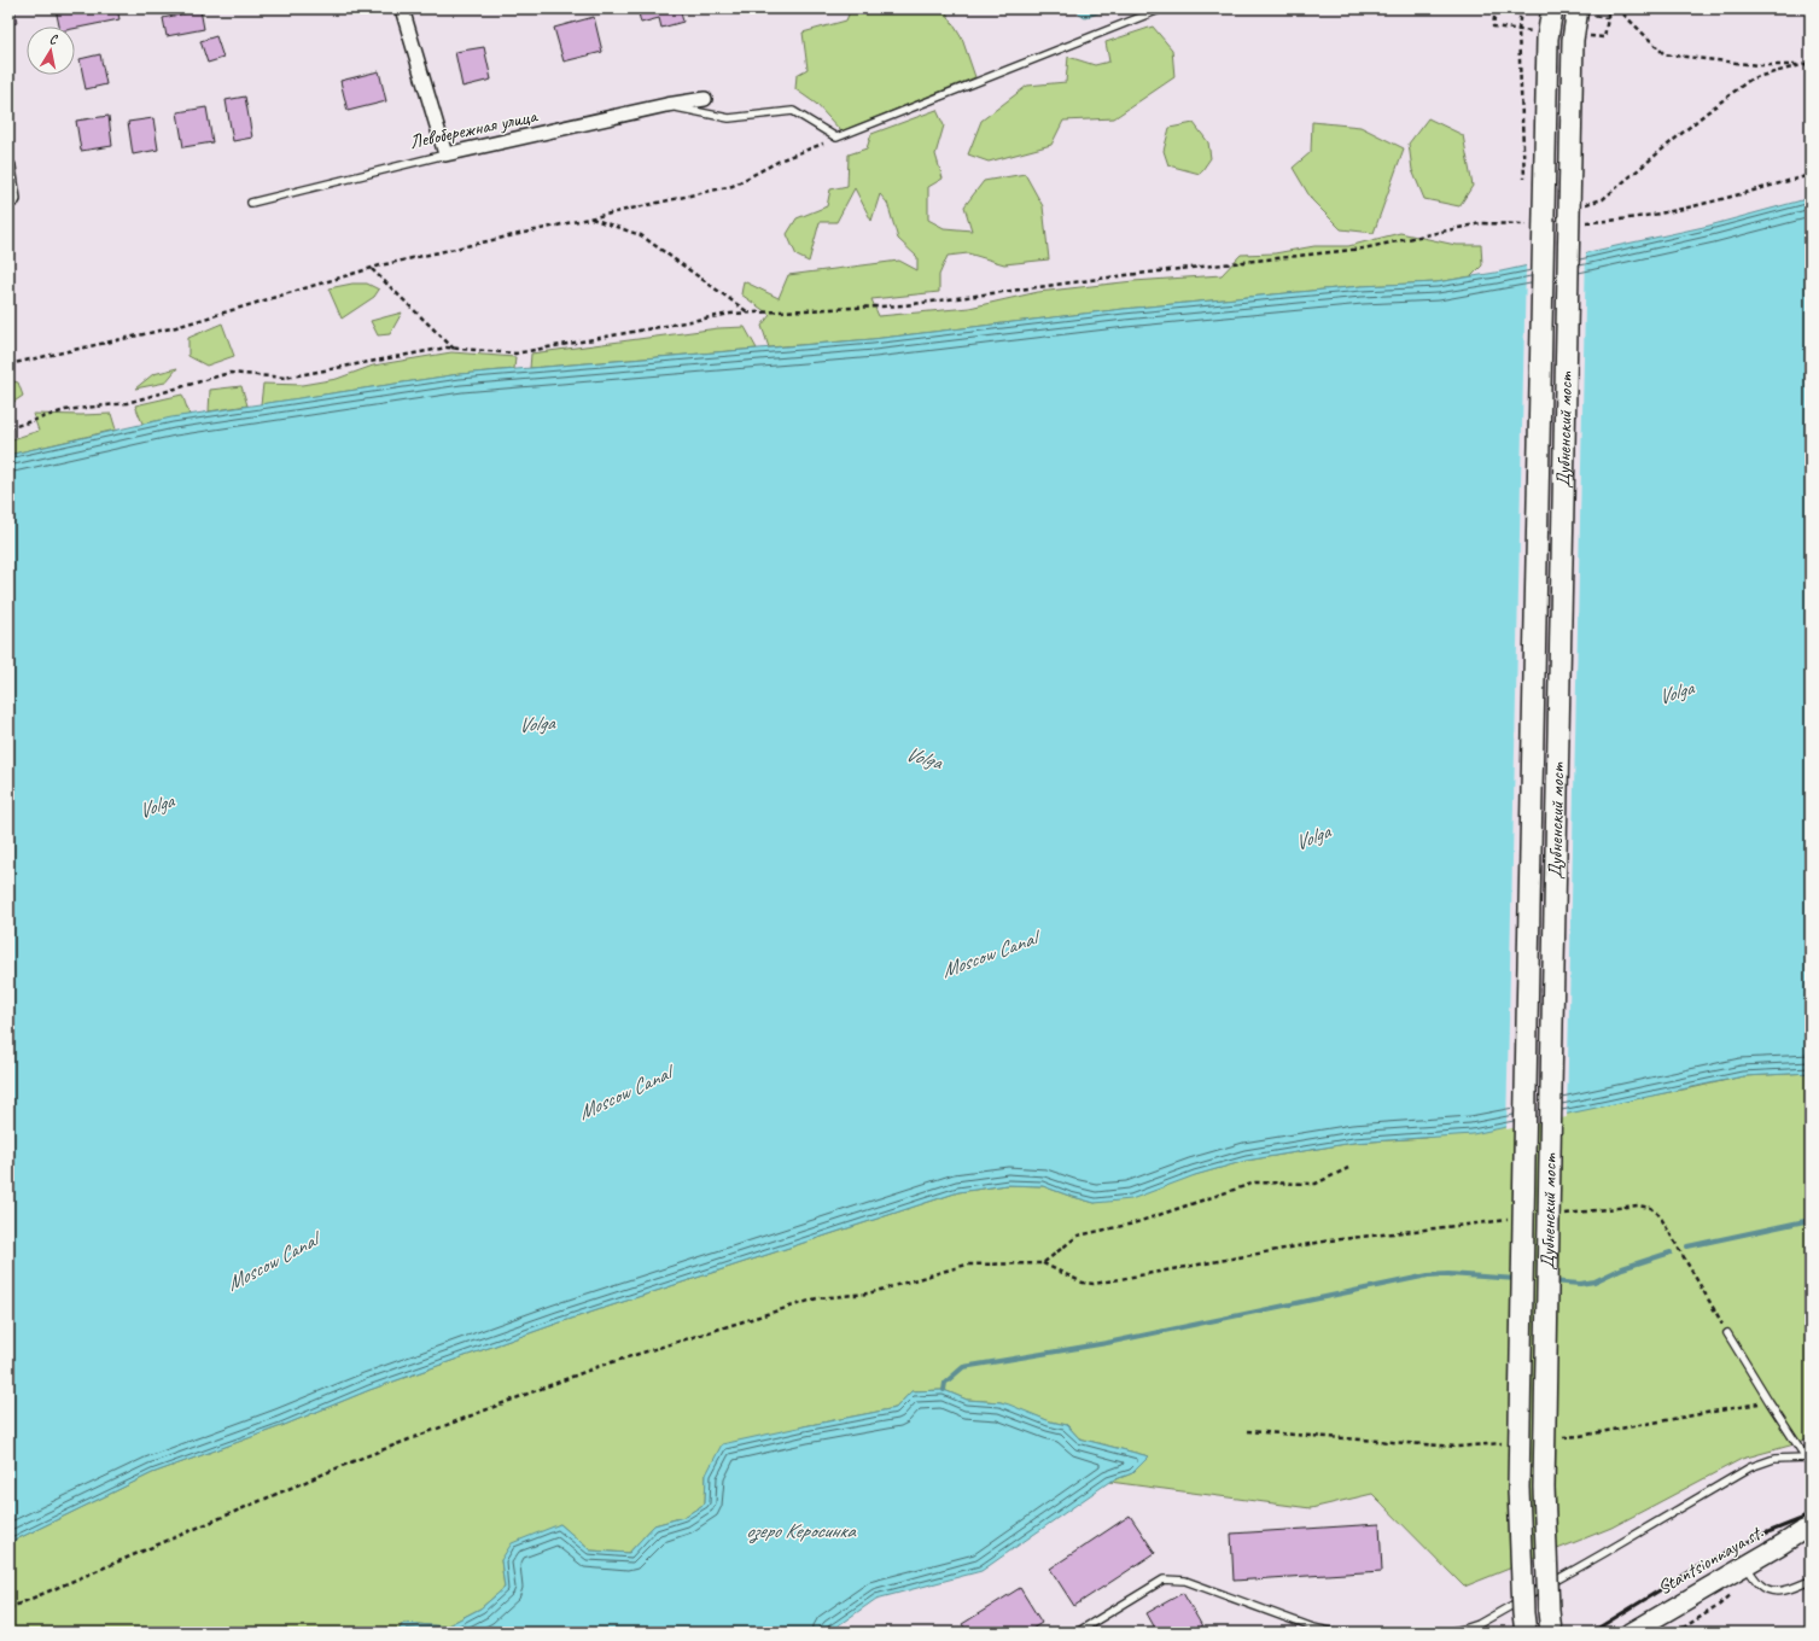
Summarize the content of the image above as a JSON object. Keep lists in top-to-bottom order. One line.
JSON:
{"streets":{"main road":["Дубненский мост","Stantsionnaya st."],"street":["Левобережная улица"]},"water":["Volga","Moscow Canal","озеро Керосинка"],"north":"top"}
